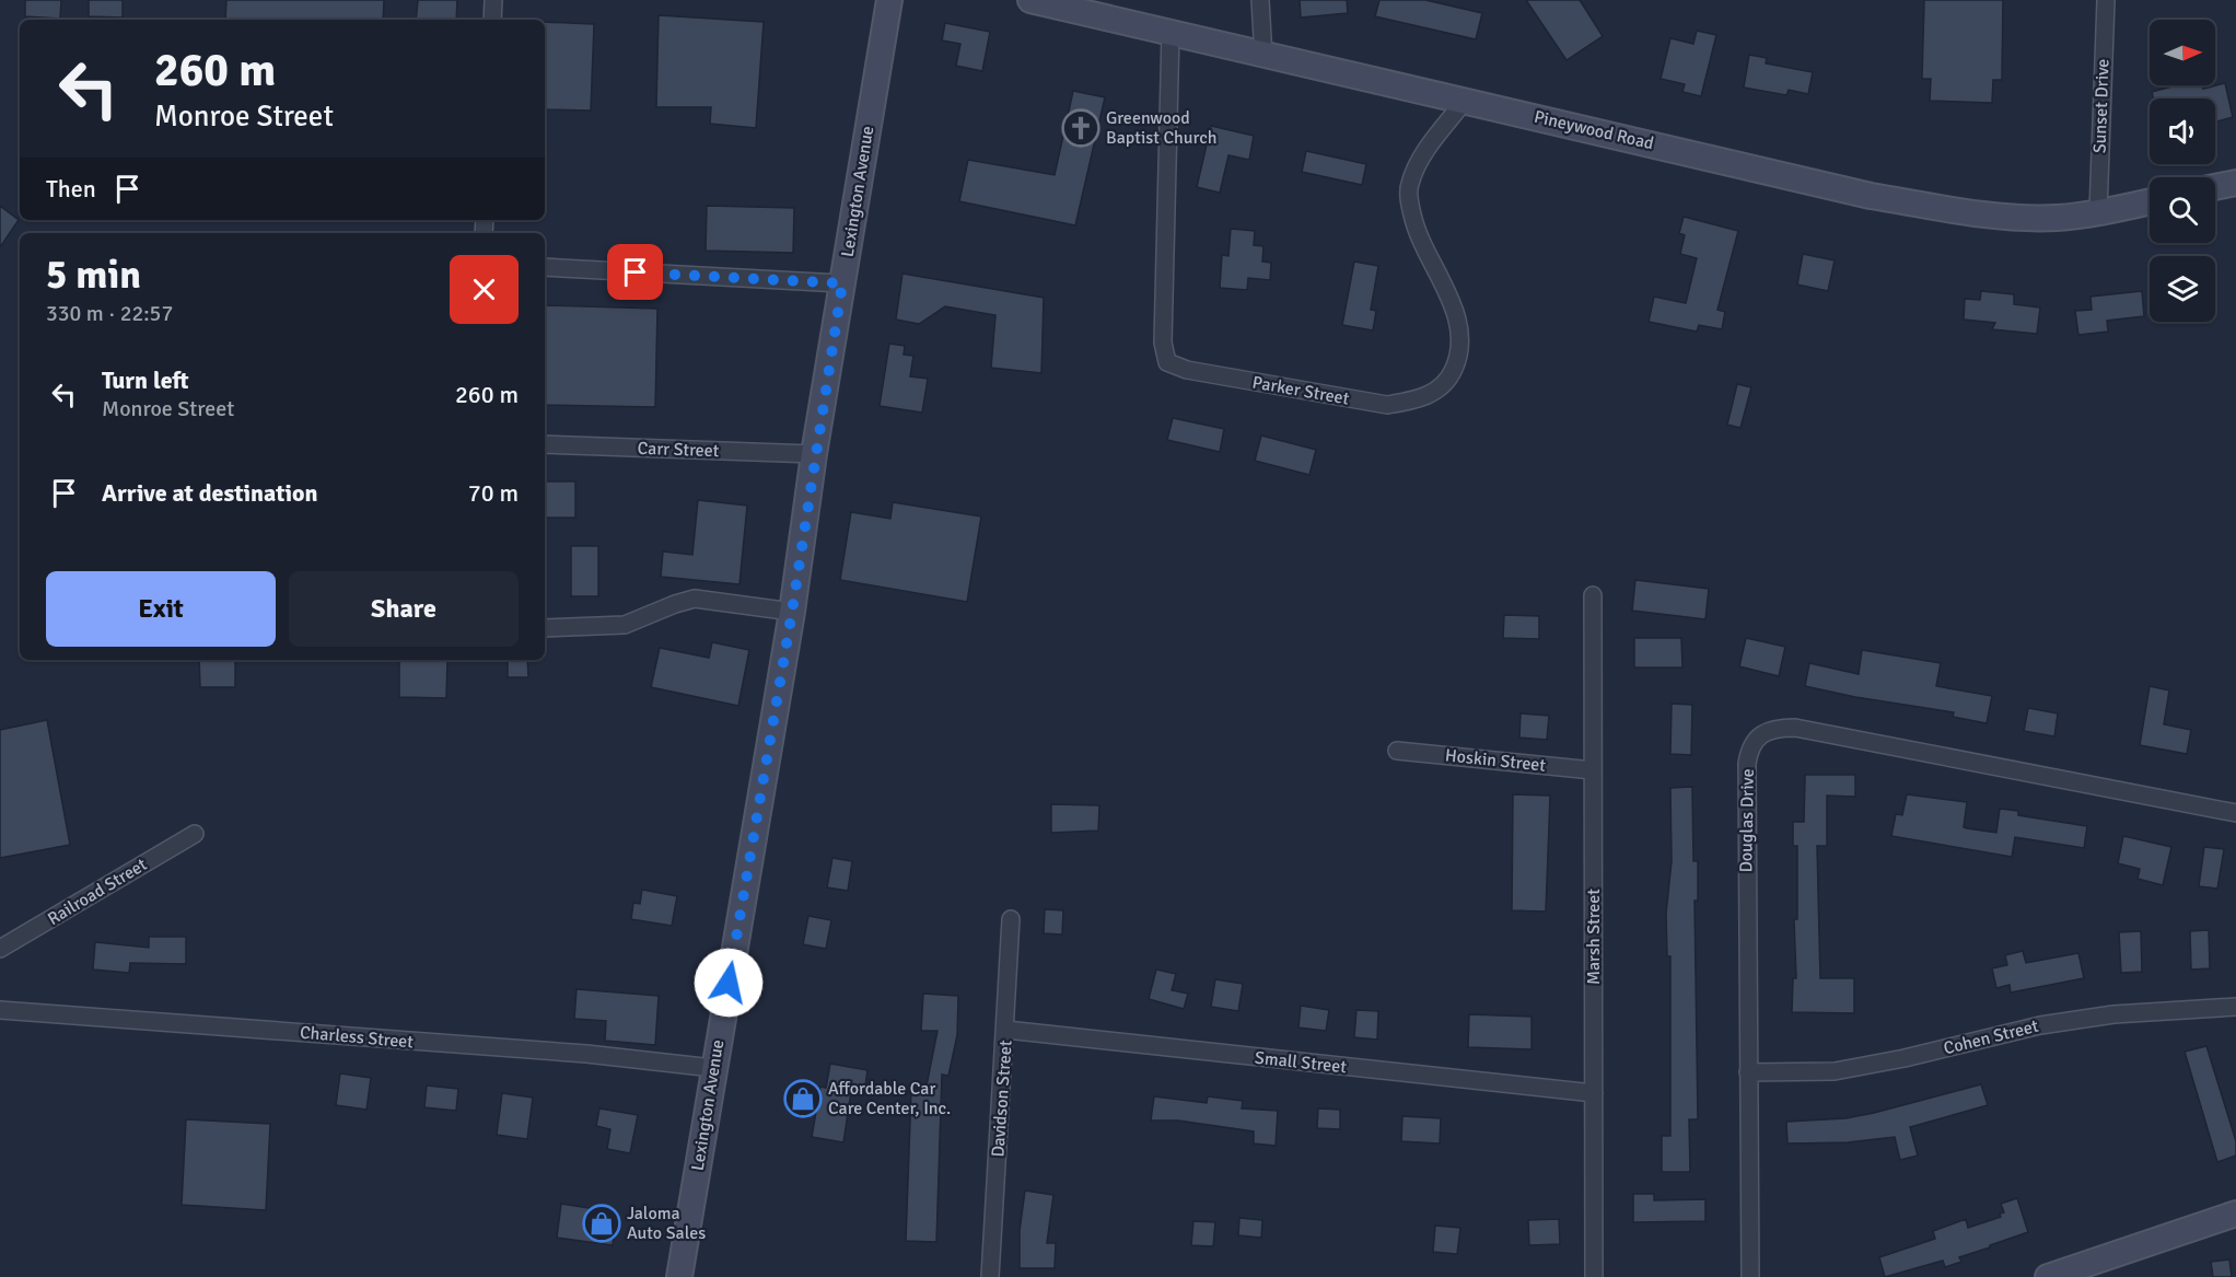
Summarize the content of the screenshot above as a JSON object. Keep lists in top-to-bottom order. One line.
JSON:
{"streets":{"street":["Sunset Drive","Pineywood Road","Lexington Avenue","Parker Street","Carr Street","Hoskin Street","Douglas Drive","Railroad Street","Marsh Street","Charless Street","Cohen Street","Small Street","Davidson Street"]},"crossings":[["Sunset Drive","Pineywood Road"],["Pineywood Road","Parker Street"],["Lexington Avenue","Carr Street"],["Lexington Avenue","Charless Street"],["Hoskin Street","Marsh Street"],["Douglas Drive","Cohen Street"],["Marsh Street","Small Street"],["Small Street","Davidson Street"]],"places":{"church":["Greenwood Baptist Church"],"shop":["Affordable Car Care Center, Inc.","Jaloma Auto Sales"]},"north":"right","page":{"turn":["260 m","Monroe Street"],"then":"Then","heading":["5 min","330 m · 22:57"],"list":[{"name":"Turn left","note":"Monroe Street","value":"260 m"},{"name":"Arrive at destination","value":"70 m"}],"buttons":["Exit","Share"]}}
